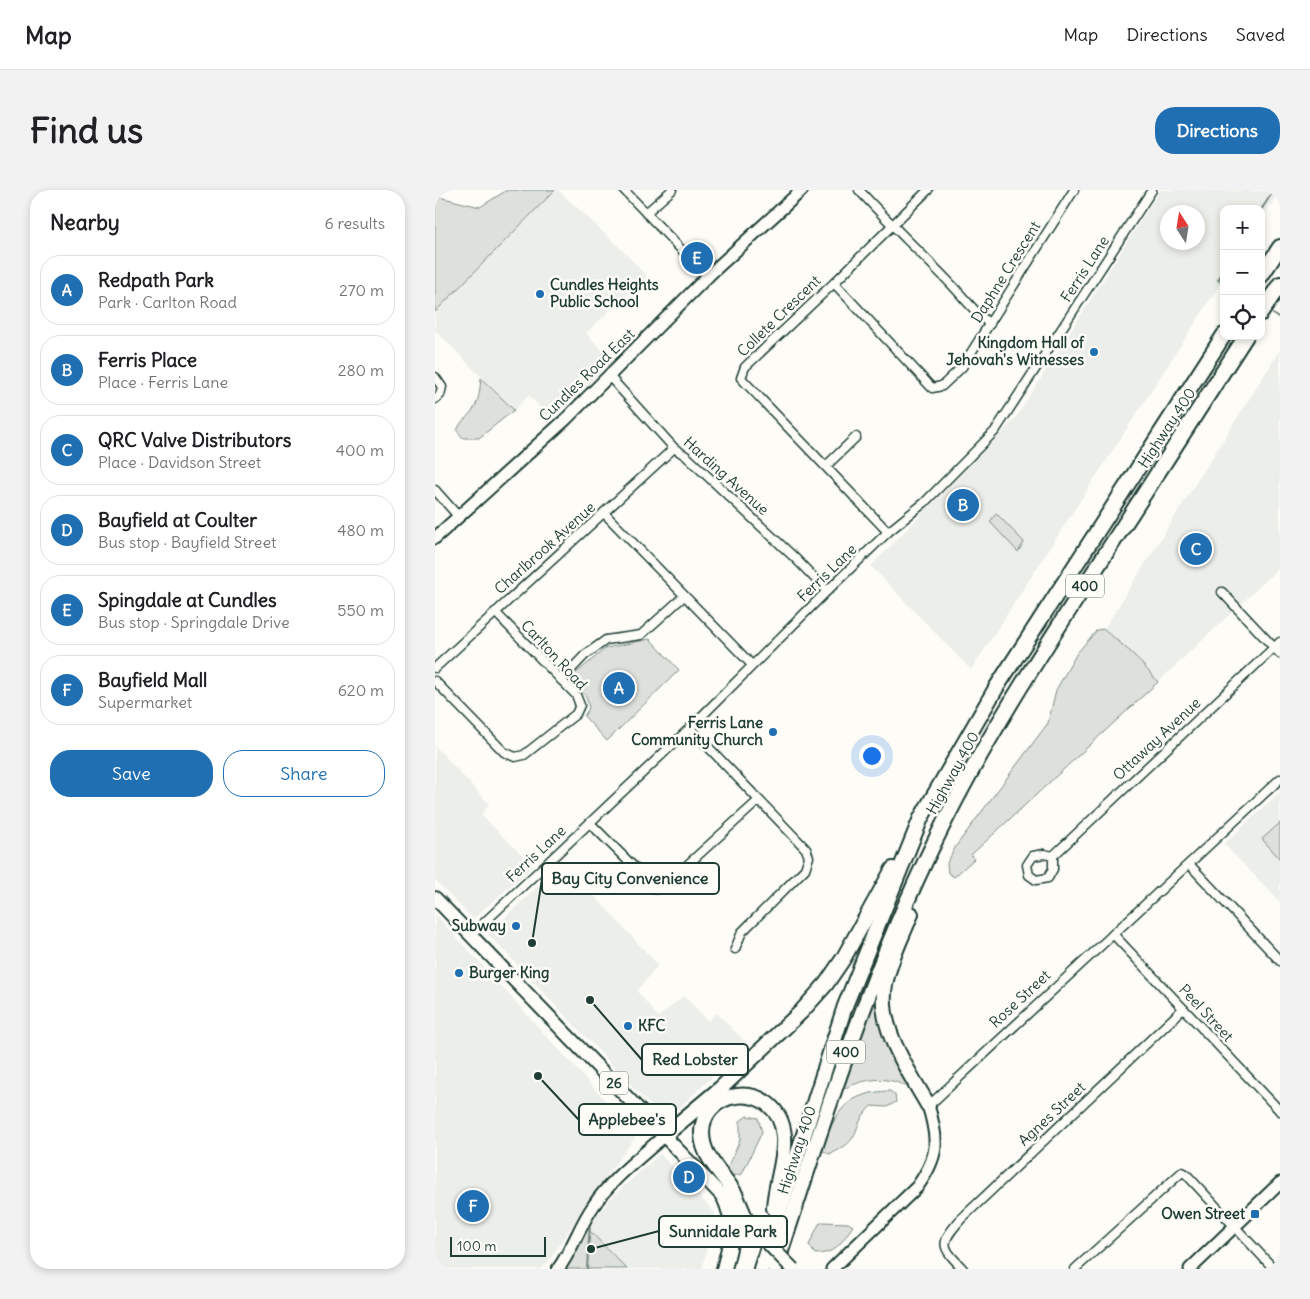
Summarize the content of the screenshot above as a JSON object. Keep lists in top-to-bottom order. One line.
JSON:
{"streets":{"highway":["Highway 400","400"],"main road":["Cundles Road East","26"],"street":["Ferris Lane","Daphne Crescent","Collete Crescent","Harding Avenue","Charlbrook Avenue","Carlton Road","Ottaway Avenue","Rose Street","Peel Street","Agnes Street"]},"crossings":[["Ferris Lane","Collete Crescent"],["Ferris Lane","Harding Avenue"],["Ferris Lane","26"],["Daphne Crescent","Collete Crescent"],["Cundles Road East","Harding Avenue"],["Harding Avenue","Charlbrook Avenue"],["Charlbrook Avenue","Carlton Road"],["Rose Street","Peel Street"],["Peel Street","Agnes Street"]],"places":{"other":["Cundles Heights Public School","Kingdom Hall of Jehovah's Witnesses","Ferris Lane Community Church","Subway","Bay City Convenience","Burger King","Red Lobster","KFC","Applebee's","Sunnidale Park"],"transit":["Owen Street"]},"scale_bar":"100 m","north":"top","page":{"header":"Map","nav":["Map","Directions","Saved"],"buttons":["Directions",["Save","Share"]],"title":"Find us","heading":["Nearby","6 results"],"map_buttons":["+","−"],"pins":["E","B","C","A","D","F"],"list":[{"mark":"A","name":"Redpath Park","note":"Park · Carlton Road","value":"270 m"},{"mark":"B","name":"Ferris Place","note":"Place · Ferris Lane","value":"280 m"},{"mark":"C","name":"QRC Valve Distributors","note":"Place · Davidson Street","value":"400 m"},{"mark":"D","name":"Bayfield at Coulter","note":"Bus stop · Bayfield Street","value":"480 m"},{"mark":"E","name":"Spingdale at Cundles","note":"Bus stop · Springdale Drive","value":"550 m"},{"mark":"F","name":"Bayfield Mall","note":"Supermarket","value":"620 m"}],"scale":"100 m"}}
